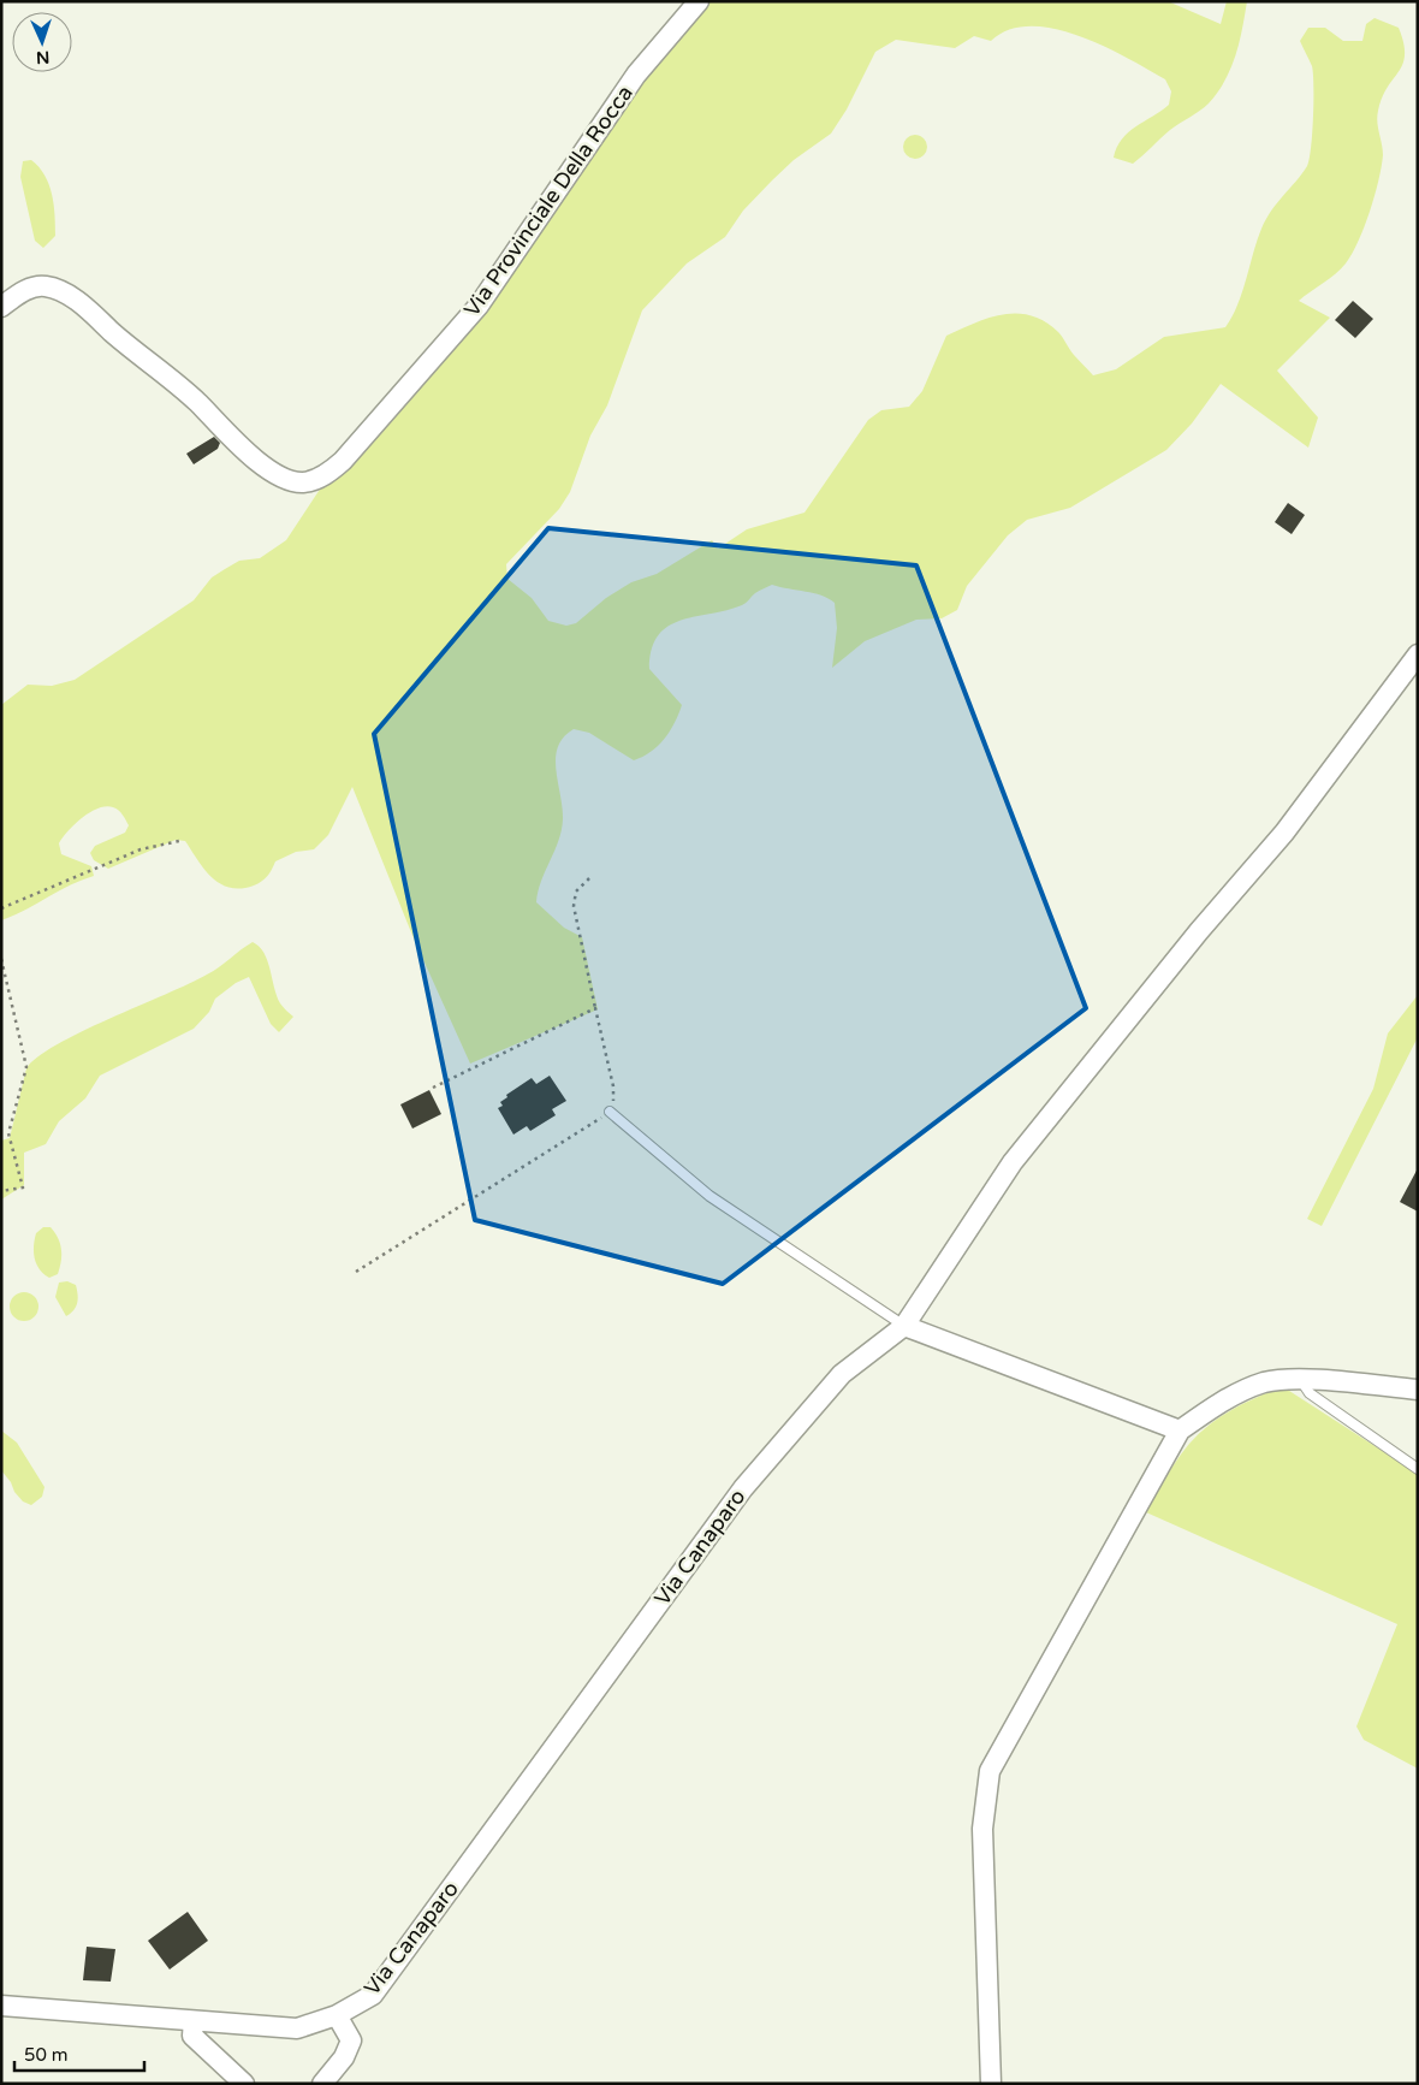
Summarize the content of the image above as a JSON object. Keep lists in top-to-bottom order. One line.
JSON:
{"streets":{"street":["Via Provinciale Della Rocca","Via Canaparo"]},"scale_bar":"50 m","north":"bottom"}
